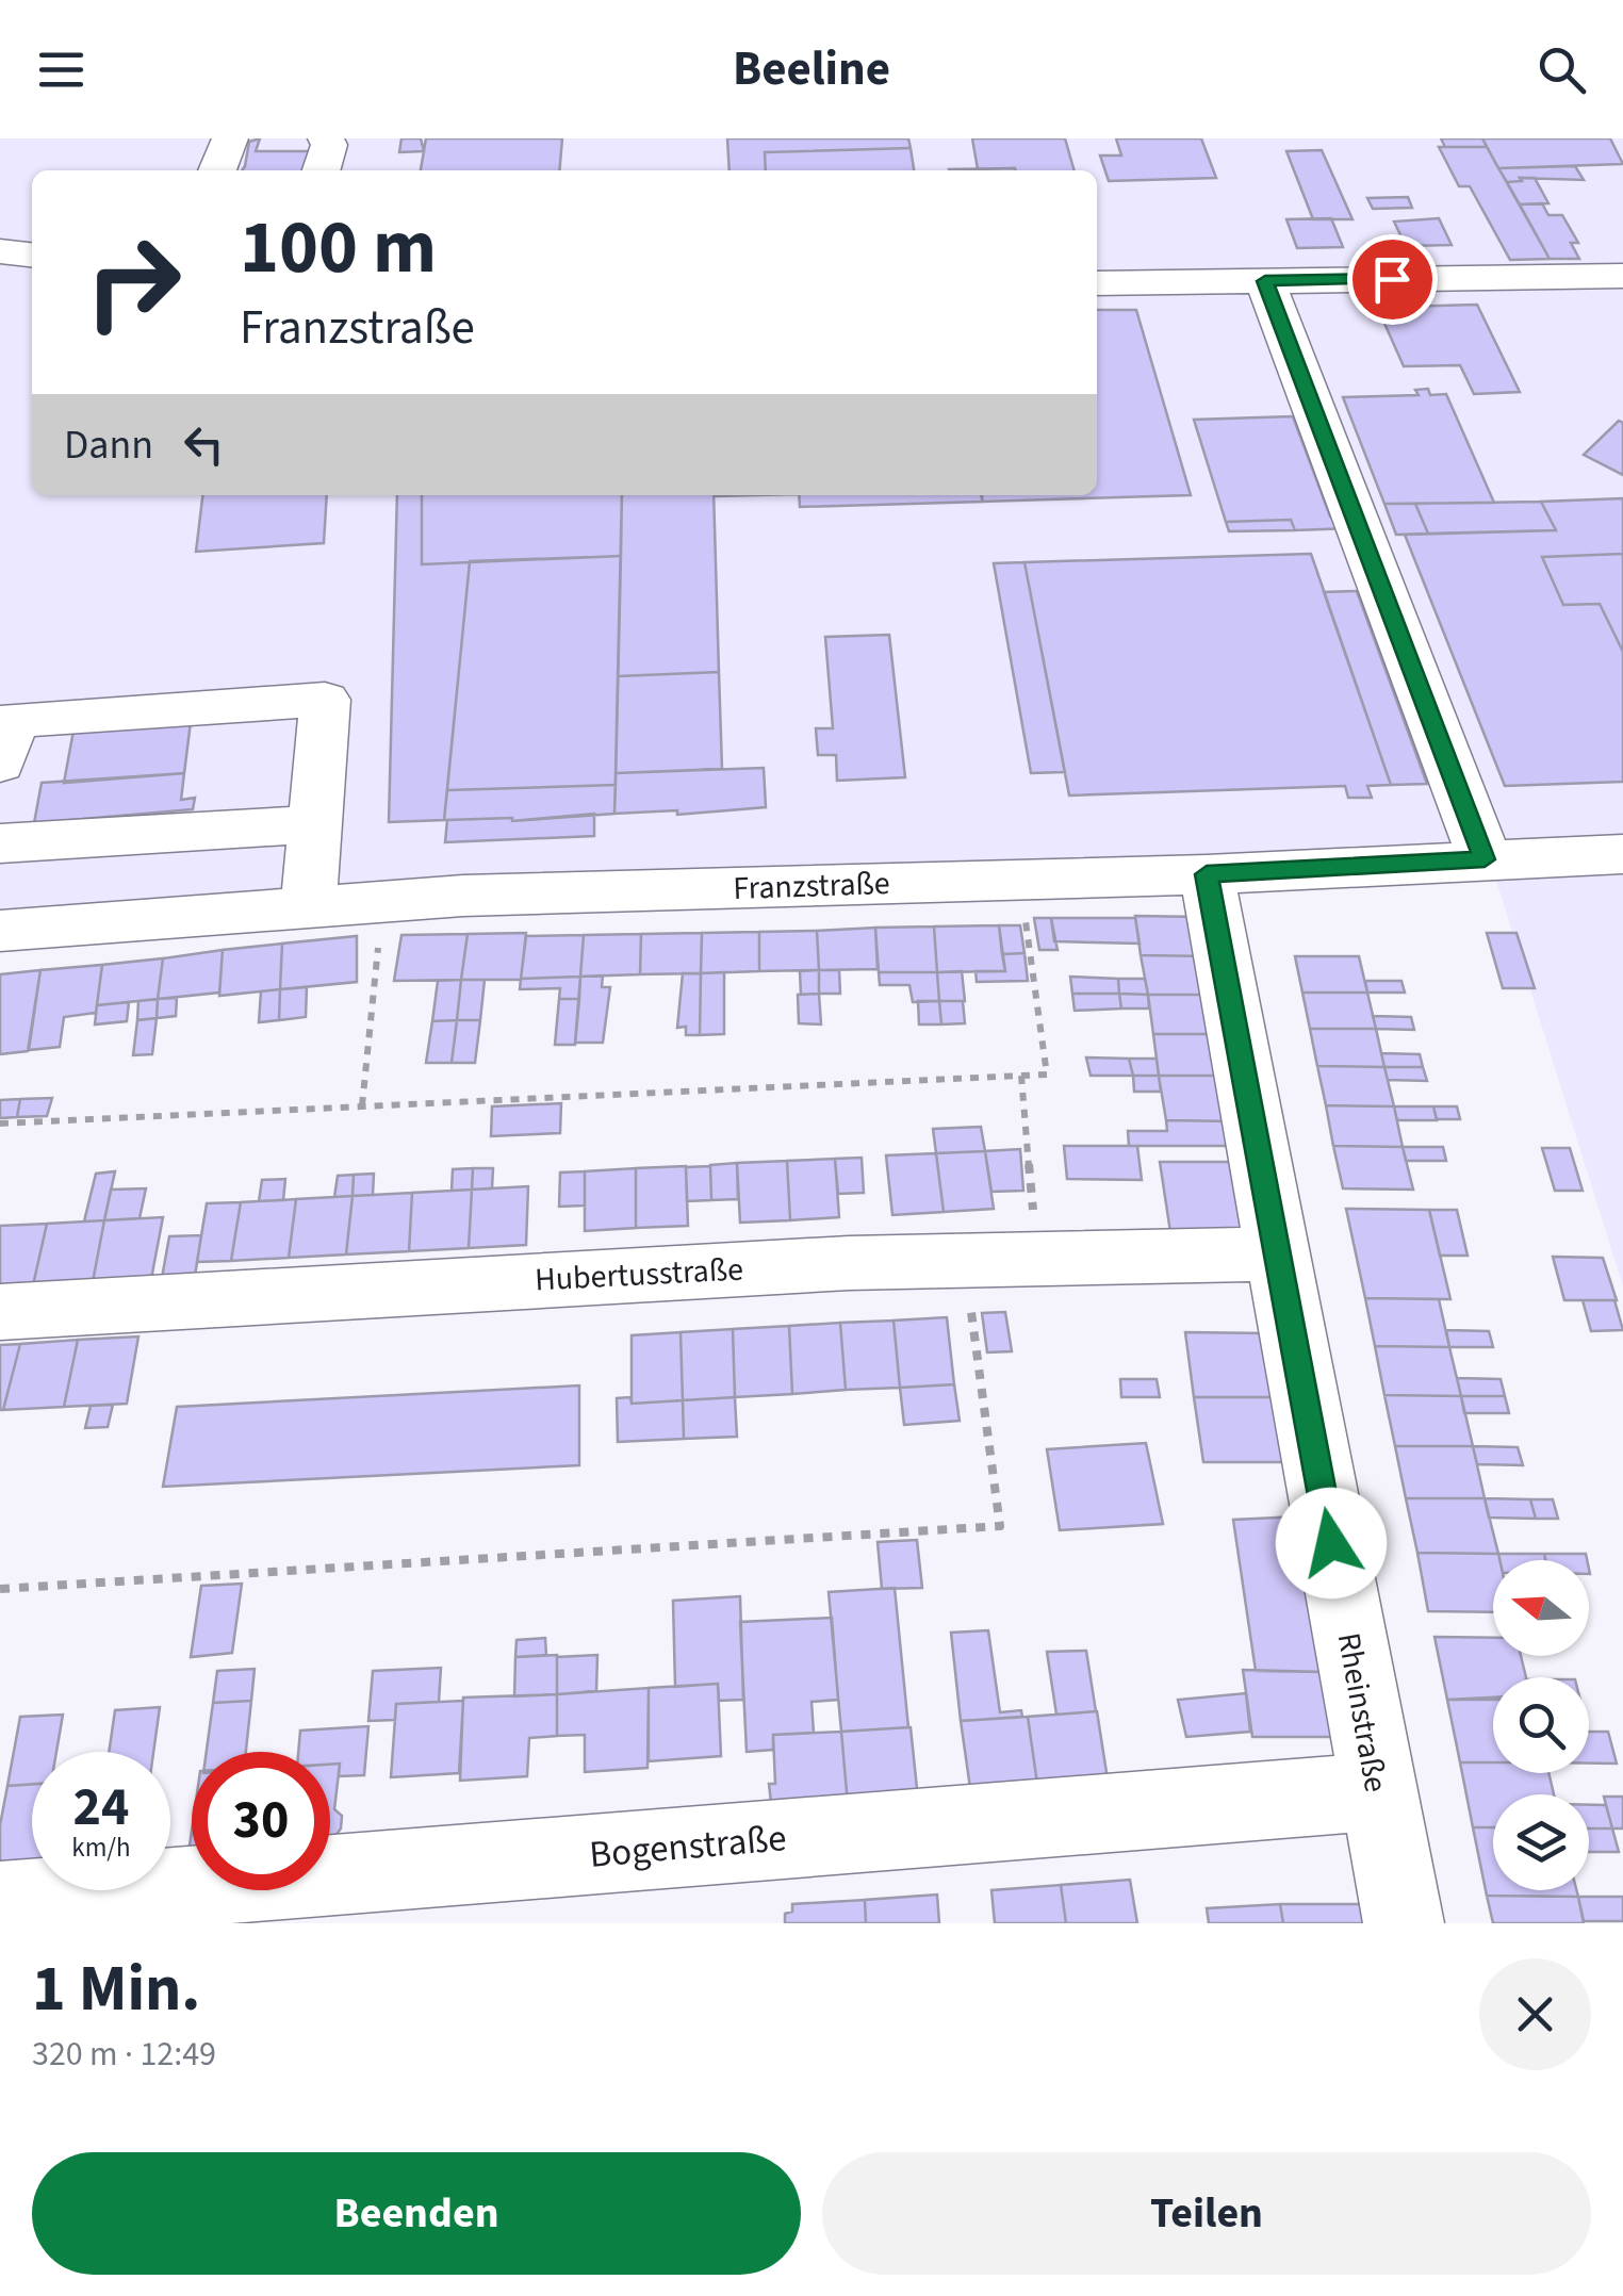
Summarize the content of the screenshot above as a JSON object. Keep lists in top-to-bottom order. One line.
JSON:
{"streets":{"street":["Franzstraße","Hubertusstraße","Rheinstraße","Bogenstraße"]},"crossings":[["Franzstraße","Rheinstraße"],["Hubertusstraße","Rheinstraße"],["Rheinstraße","Bogenstraße"]],"north":"left","page":{"header":"Beeline","turn":["100 m","Franzstraße"],"then":"Dann","speed":"24 km/h","limit":"30","heading":["1 Min.","320 m · 12:49"],"buttons":["Beenden","Teilen"]}}
